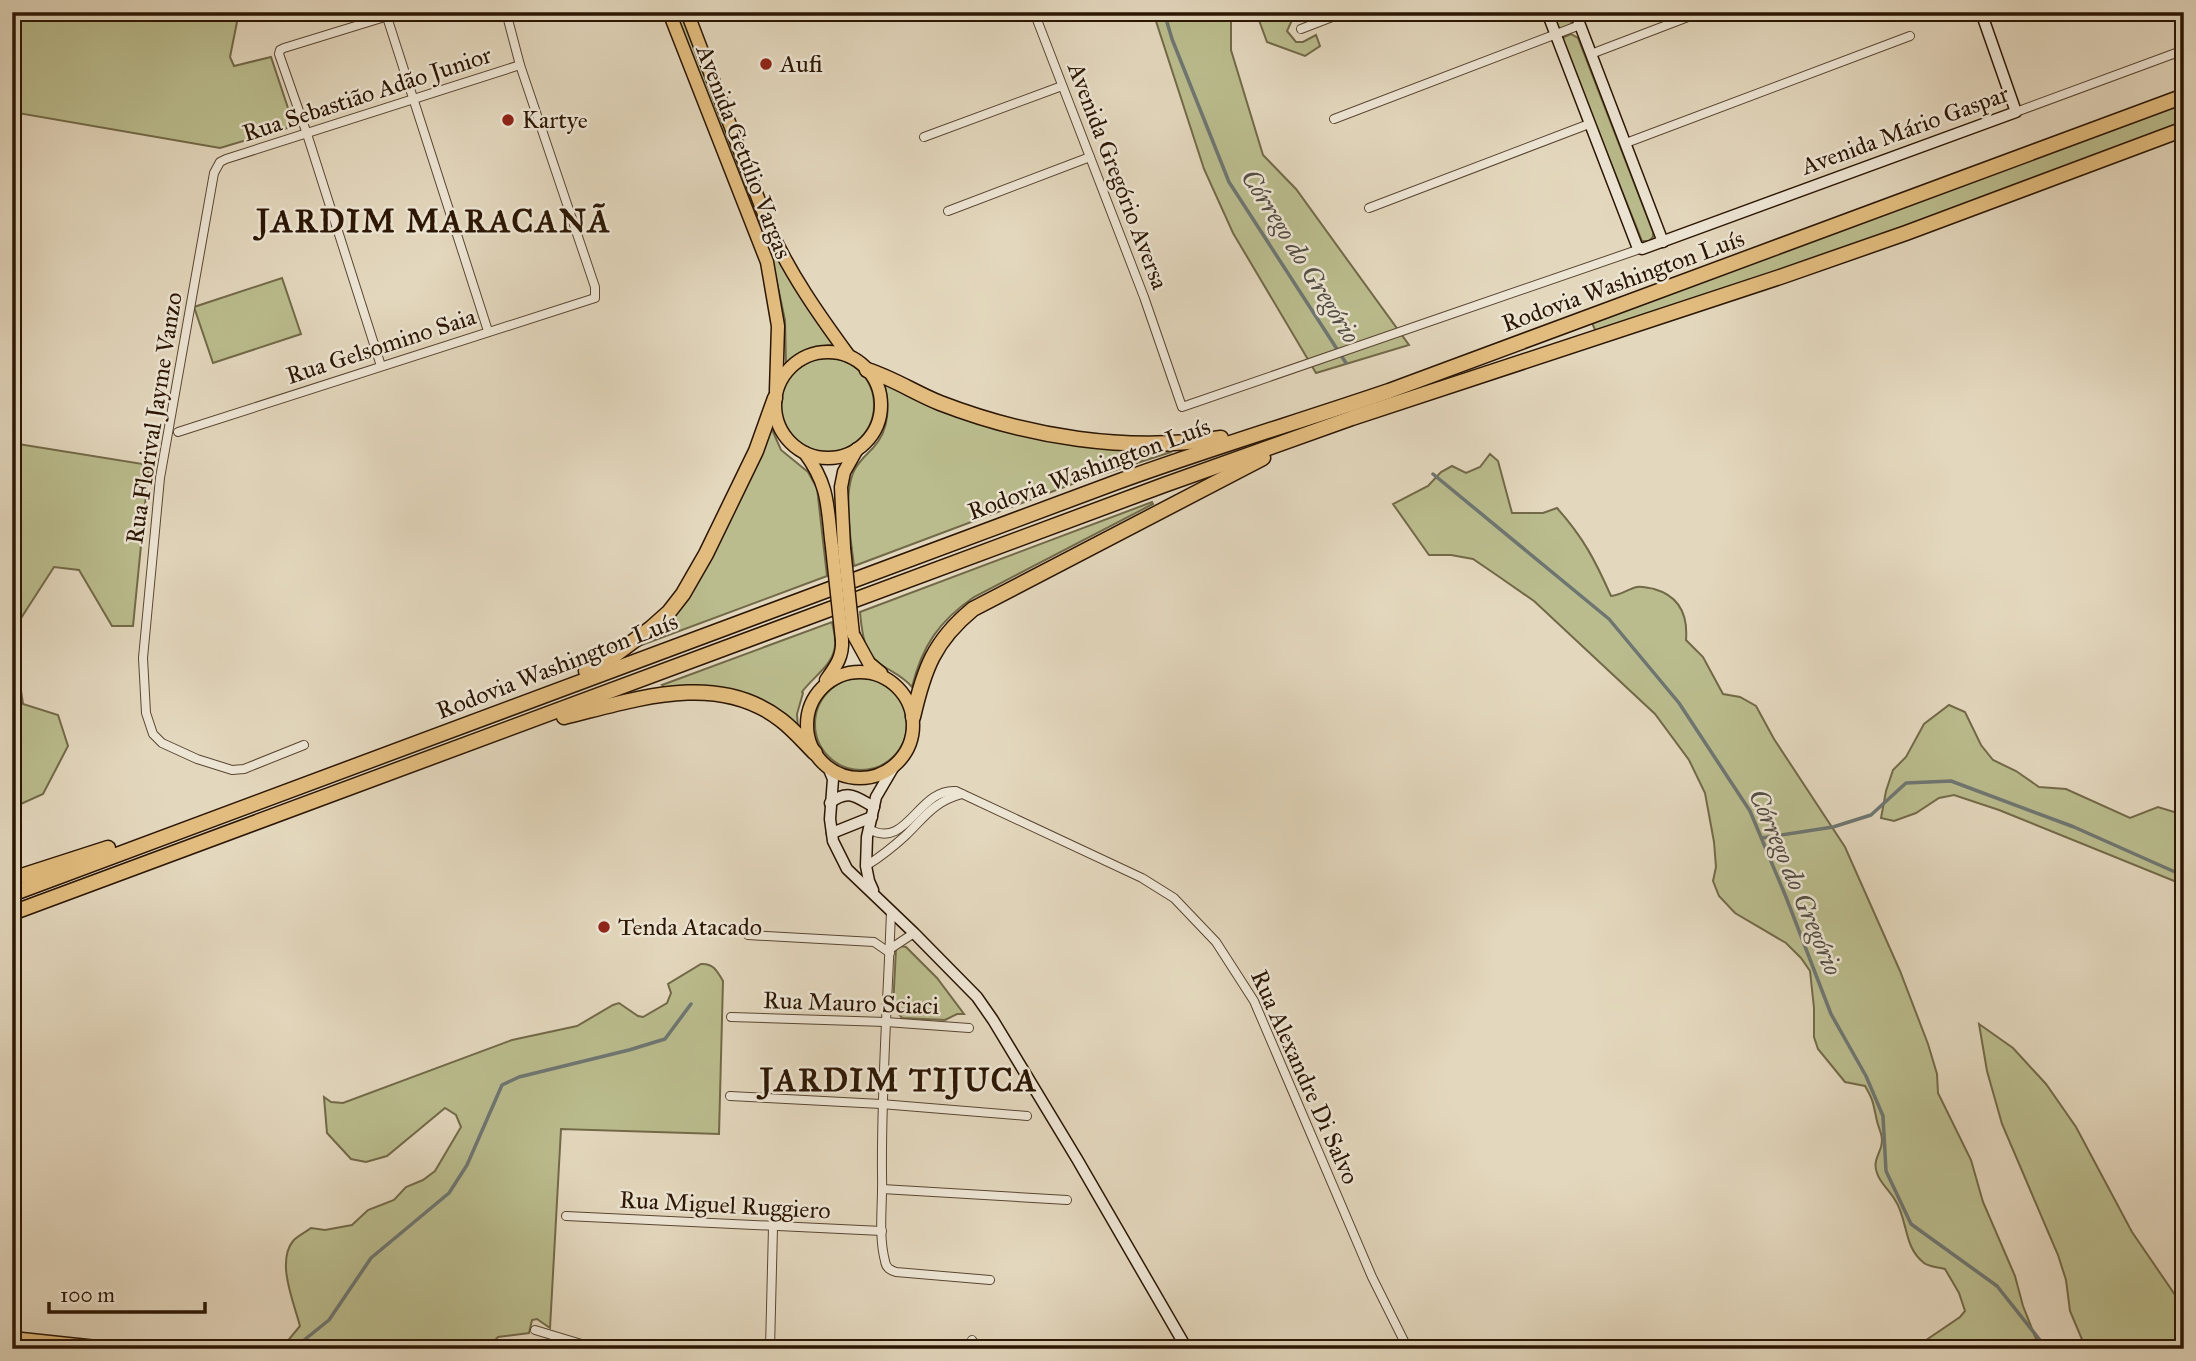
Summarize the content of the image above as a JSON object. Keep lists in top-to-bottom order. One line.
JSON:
{"streets":{"highway":["Rodovia Washington Luís"],"main road":["Avenida Getúlio Vargas"],"street":["Rua Sebastião Adão Junior","Avenida Mário Gaspar","Avenida Gregório Aversa","Rua Gelsomino Saia","Rua Florival Jayme Vanzo","Rua Mauro Sciaci","Rua Alexandre Di Salvo","Rua Miguel Ruggiero"]},"crossings":[["Rua Sebastião Adão Junior","Rua Gelsomino Saia"],["Rua Sebastião Adão Junior","Rua Florival Jayme Vanzo"],["Avenida Mário Gaspar","Avenida Gregório Aversa"]],"districts":["JARDIM MARACANÃ","JARDIM TIJUCA"],"water":["Córrego do Gregório"],"places":["Aufi","Kartye","Tenda Atacado"],"scale_bar":"100 m"}
